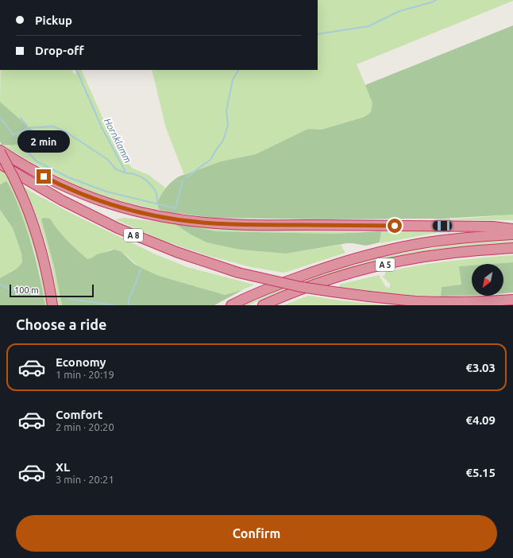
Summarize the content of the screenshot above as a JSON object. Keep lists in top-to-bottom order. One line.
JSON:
{"streets":{"highway":["A 8","A 5"]},"water":["Hornklamm"],"scale_bar":"100 m","north":"bottom left","page":{"banner":["Pickup","Drop-off"],"bubble":"2 min","scale":"100 m","heading":"Choose a ride","list":[{"name":"Economy","note":"1 min · 20:19","value":"€3.03"},{"name":"Comfort","note":"2 min · 20:20","value":"€4.09"},{"name":"XL","note":"3 min · 20:21","value":"€5.15"}],"buttons":"Confirm"}}
